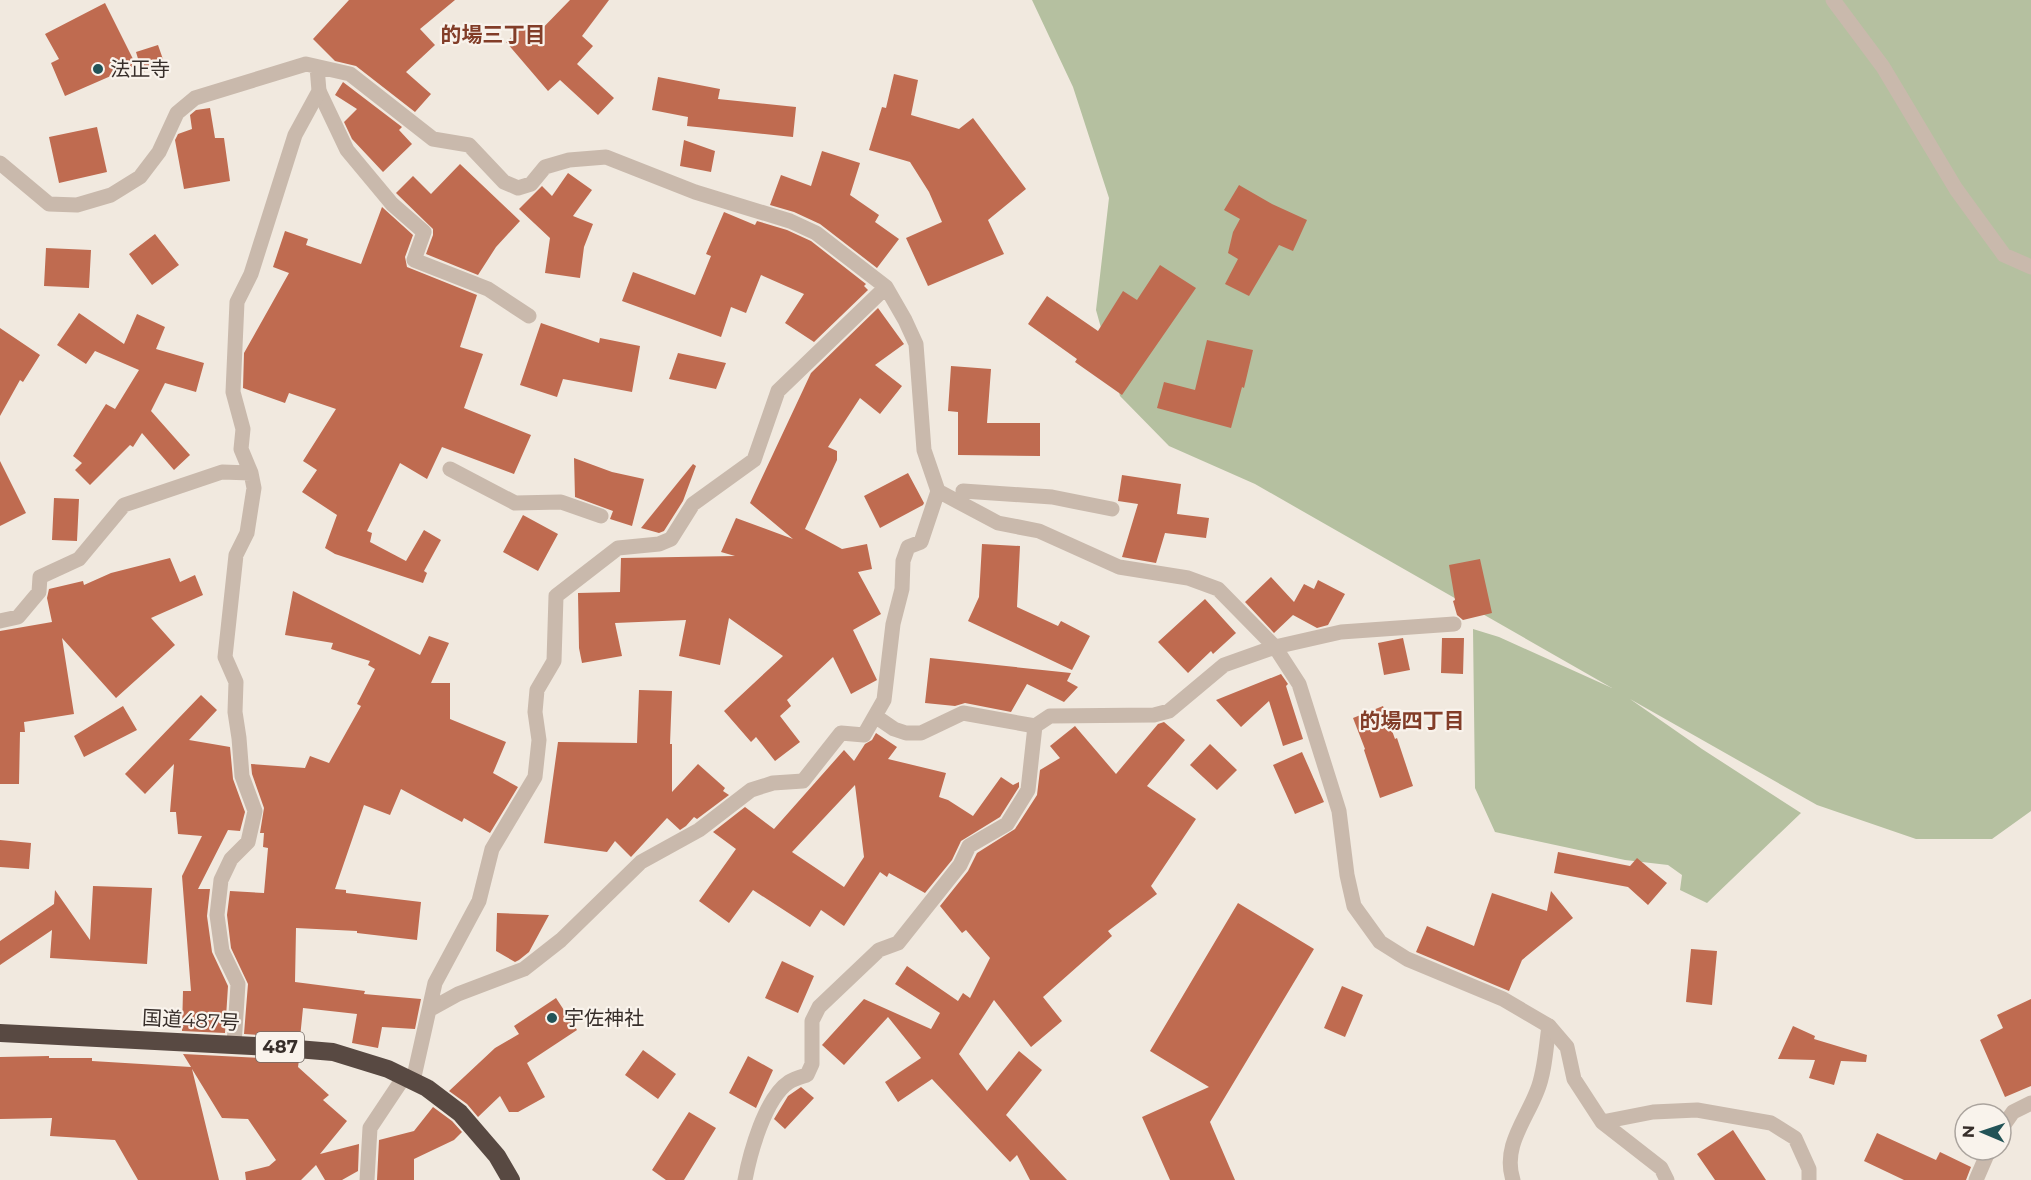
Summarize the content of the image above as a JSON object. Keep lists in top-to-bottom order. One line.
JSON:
{"streets":{"highway":["国道487号","487"]},"districts":["的場三丁目","的場四丁目"],"places":["法正寺","宇佐神社"],"north":"left"}
